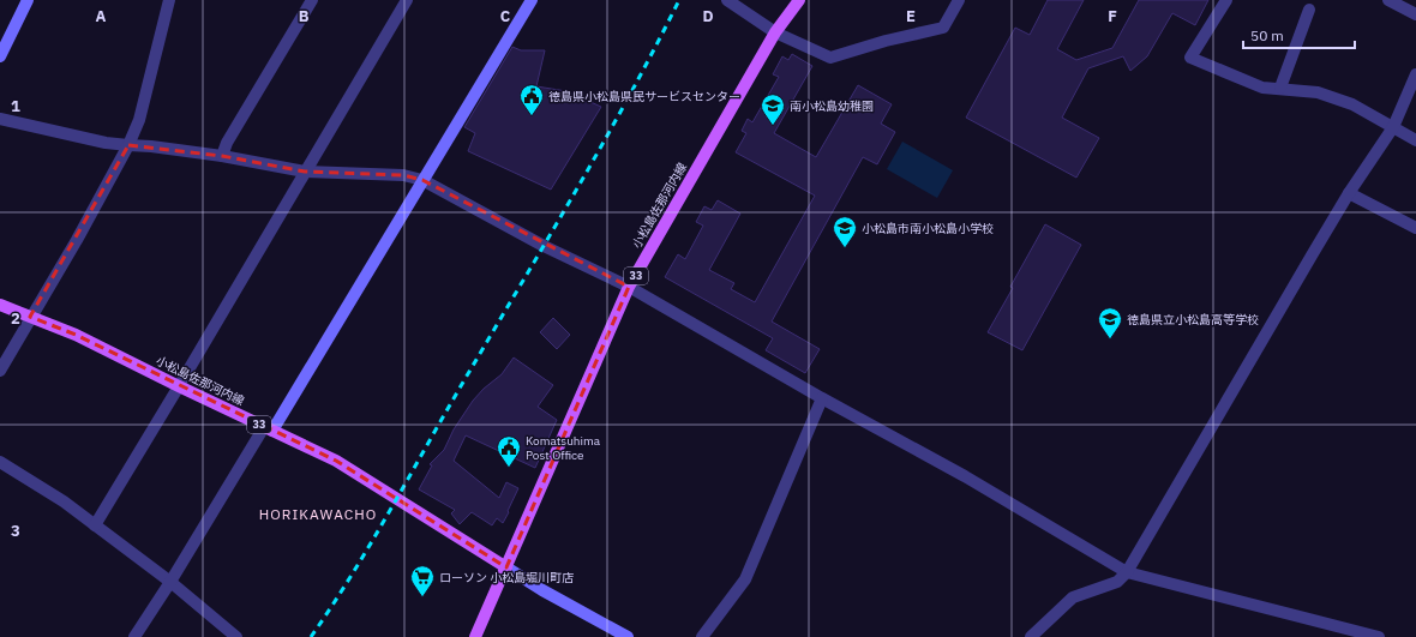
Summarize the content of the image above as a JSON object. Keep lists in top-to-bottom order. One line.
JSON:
{"streets":{"main road":["小松島佐那河内線","33"]},"districts":["HORIKAWACHO"],"places":{"public building":["徳島県小松島県民サービスセンター","Komatsuhima Post Office"],"school or university":["南小松島幼稚園","小松島市南小松島小学校","徳島県立小松島高等学校"],"supermarket":["ローソン 小松島堀川町店"]},"scale_bar":"50 m","grid":{"columns":["A","B","C","D","E","F"],"rows":["1","2","3"]}}
